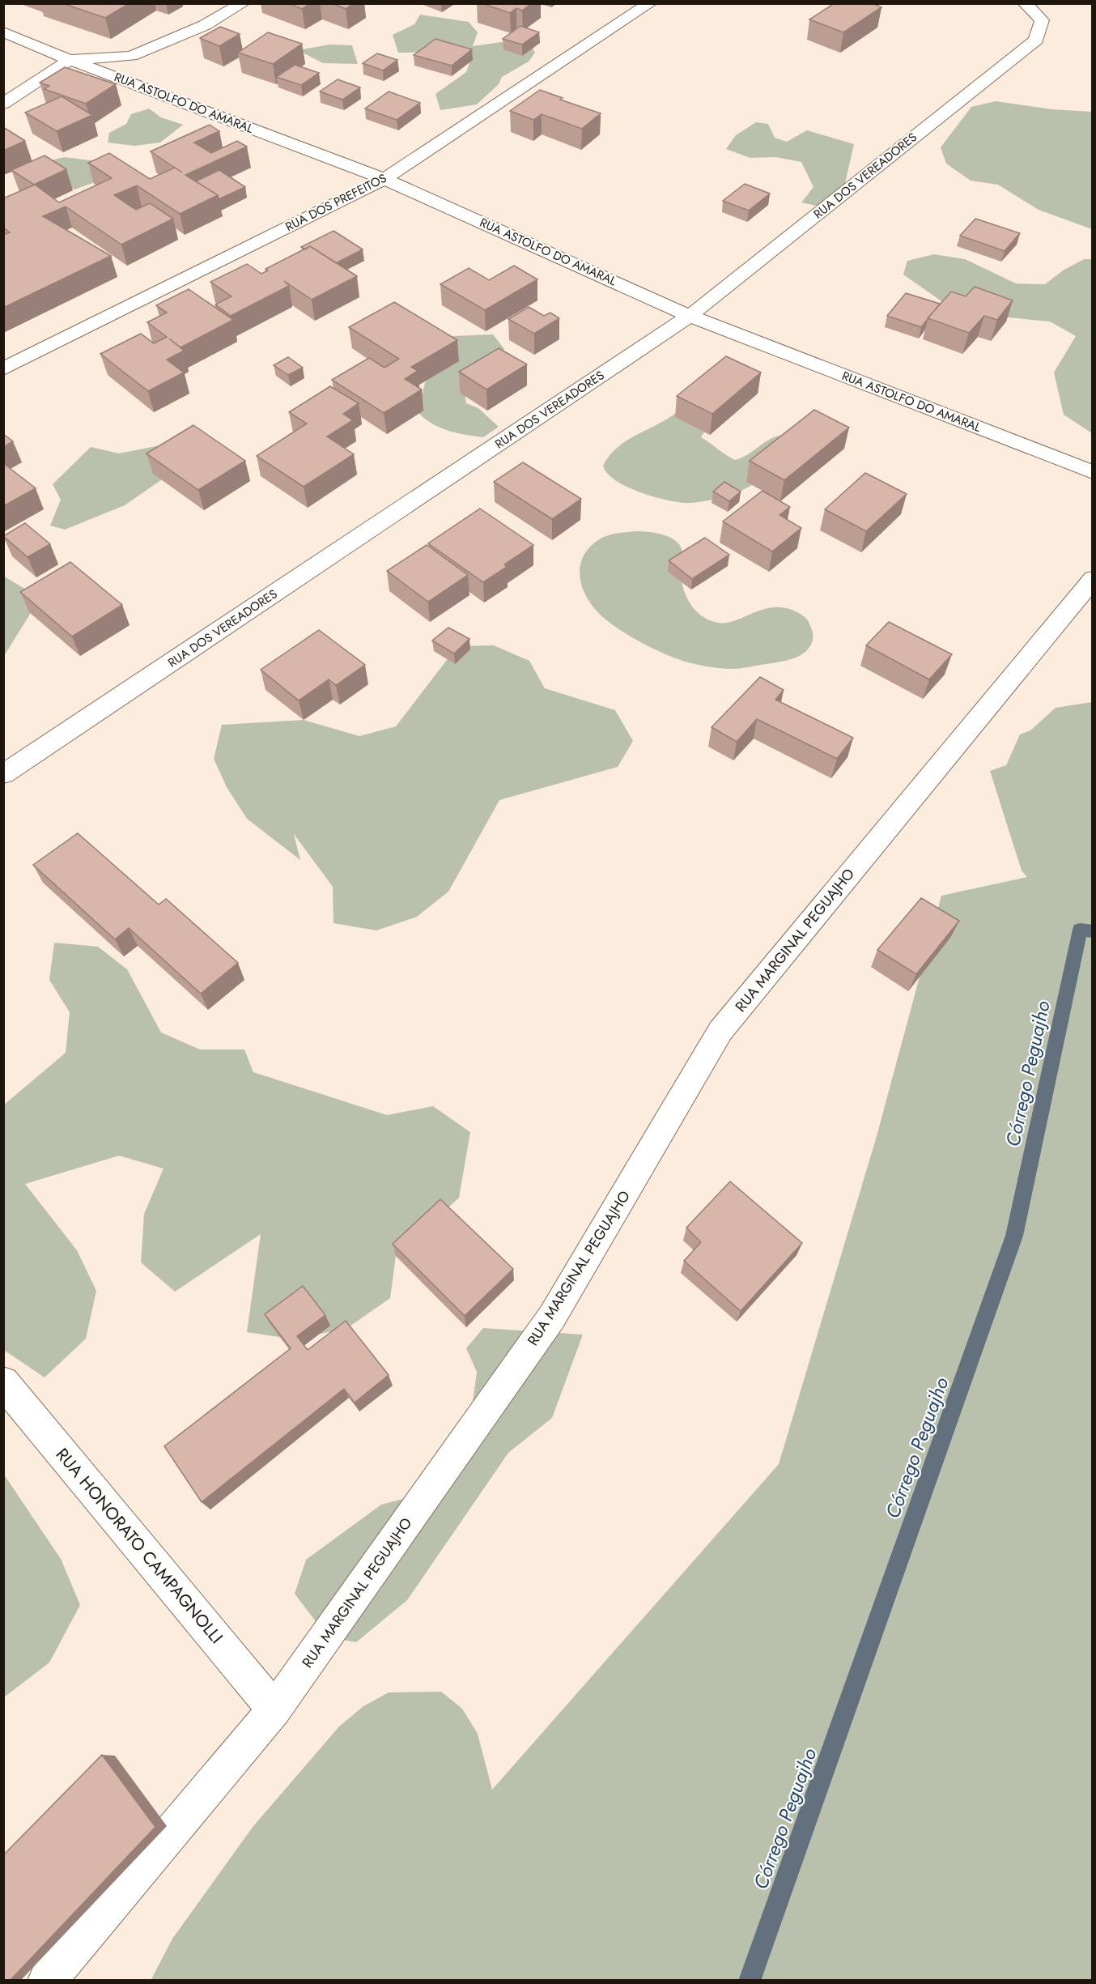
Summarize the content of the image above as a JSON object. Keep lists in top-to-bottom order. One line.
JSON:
{"streets":{"street":["RUA ASTOLFO DO AMARAL","RUA DOS VEREADORES","RUA DOS PREFEITOS","RUA MARGINAL PEGUAJHO","RUA HONORATO CAMPAGNOLLI"]},"crossings":[["RUA ASTOLFO DO AMARAL","RUA DOS VEREADORES"],["RUA ASTOLFO DO AMARAL","RUA DOS PREFEITOS"],["RUA MARGINAL PEGUAJHO","RUA HONORATO CAMPAGNOLLI"]],"water":["Córrego Peguajho"]}
